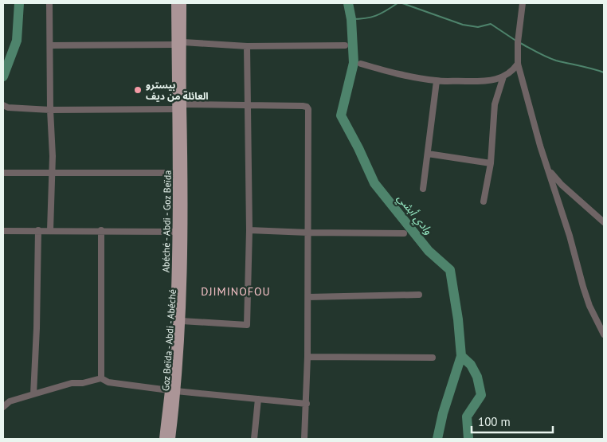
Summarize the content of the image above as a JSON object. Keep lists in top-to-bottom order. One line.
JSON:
{"streets":{"main road":["Abéché - Abdi - Goz Beïda","Goz Beïda - Abdi - Abéché"]},"crossings":[["Abéché - Abdi - Goz Beïda","Goz Beïda - Abdi - Abéché"]],"districts":["DJIMINOFOU"],"water":["وادي أبشي"],"places":["بيسترو العائلة من ديف"],"scale_bar":"100 m"}
